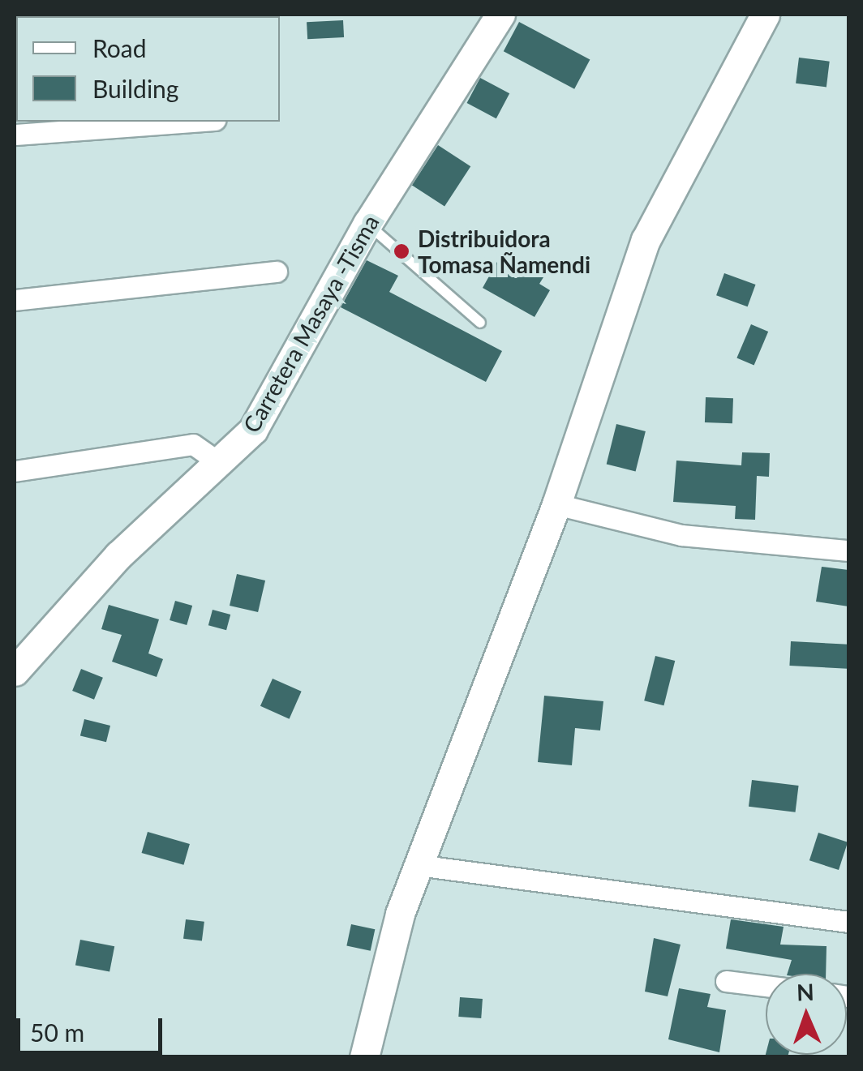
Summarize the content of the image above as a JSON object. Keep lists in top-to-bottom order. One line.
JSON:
{"streets":{"street":["Carretera Masaya -Tisma"]},"places":["Distribuidora Tomasa Ñamendi"],"legend":["Road","Building"],"scale_bar":"50 m","north":"top"}
